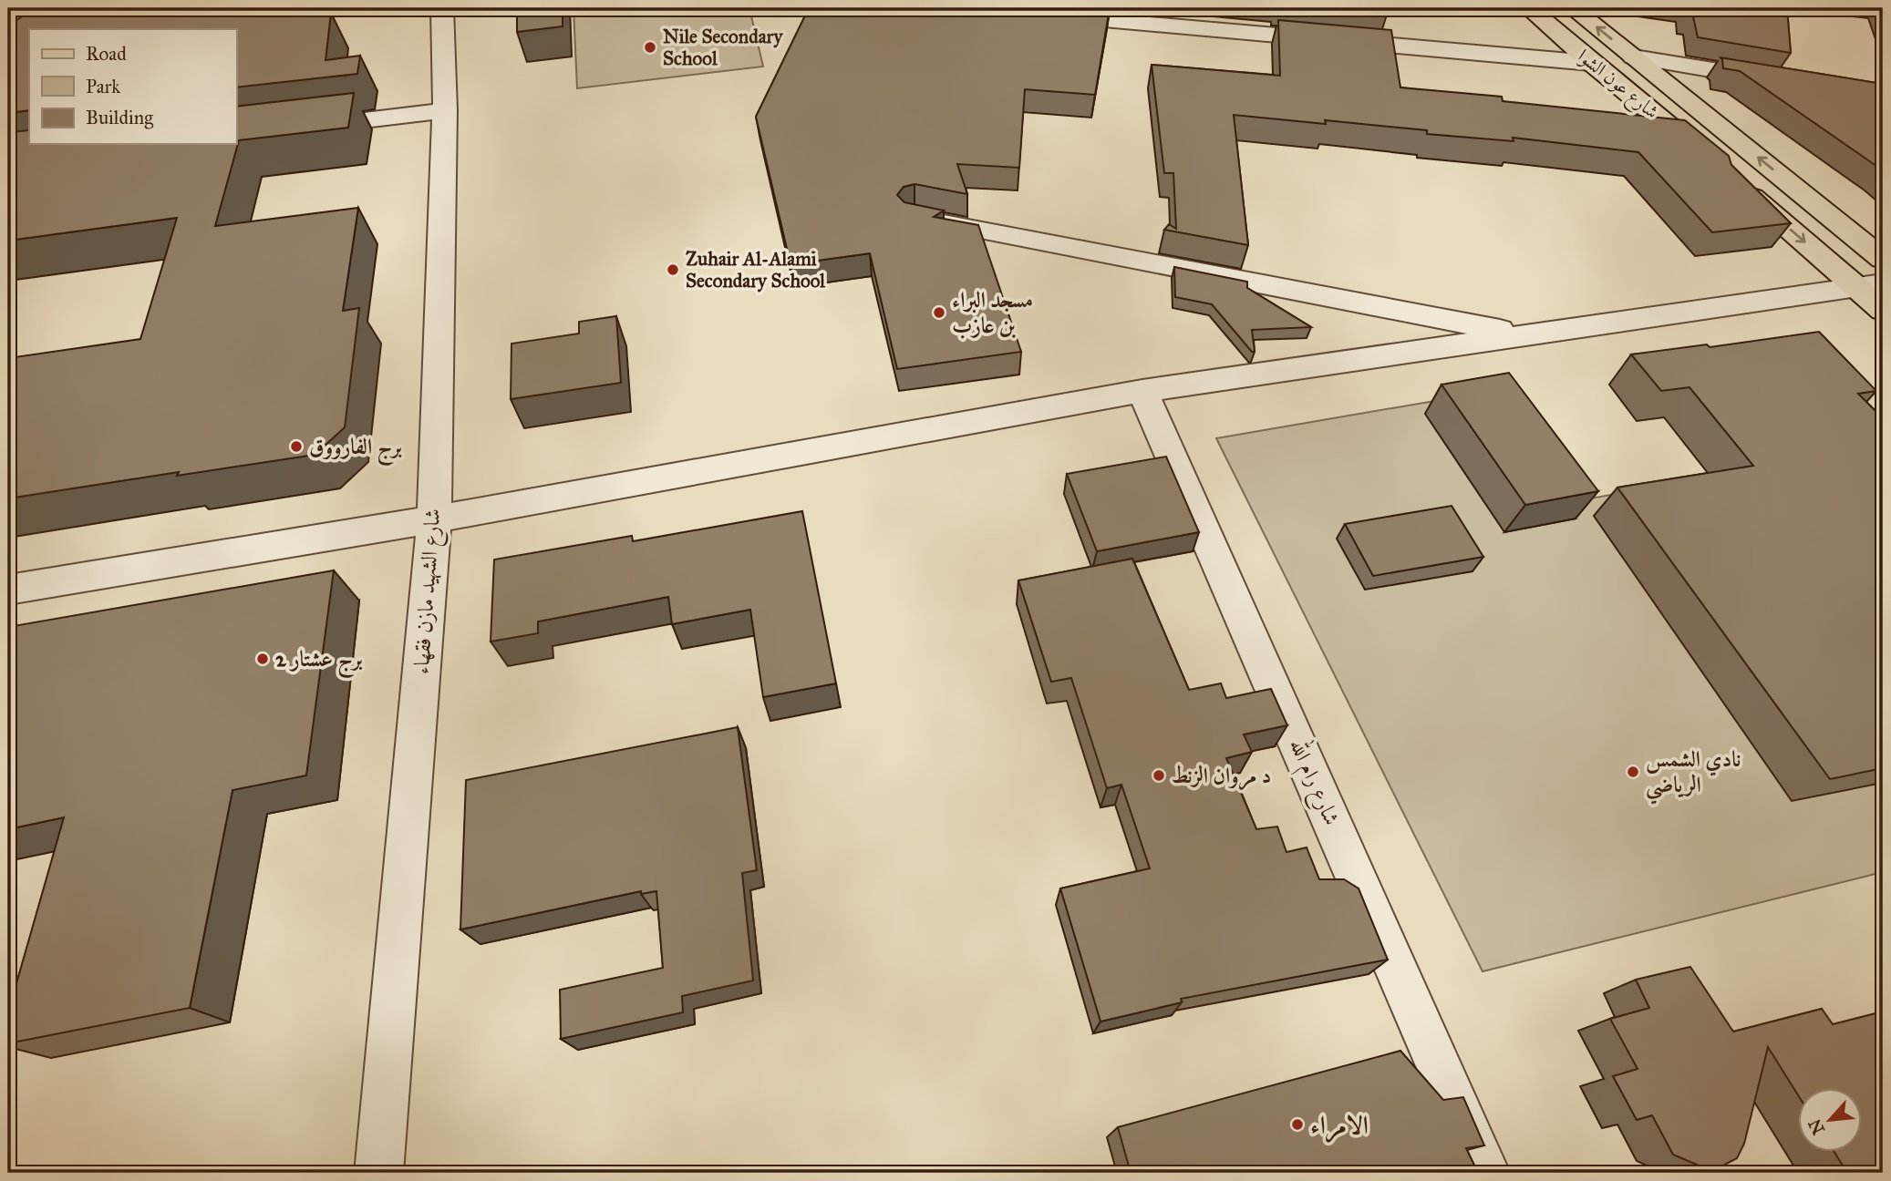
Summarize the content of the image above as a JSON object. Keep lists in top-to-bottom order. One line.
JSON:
{"streets":{"main road":["شارع عون الشوا"],"street":["شارع الشهيد مازن فقهاء","شارع رام الله"]},"places":["Nile Secondary School","Zuhair Al-Alami Secondary School","مسجد البراء بن عازب","برج الفارووق","برج عشتار 2","نادي الشمس الرياضي","د مروان الزنط","الامراء"],"legend":["Road","Park","Building"],"north":"bottom left"}
